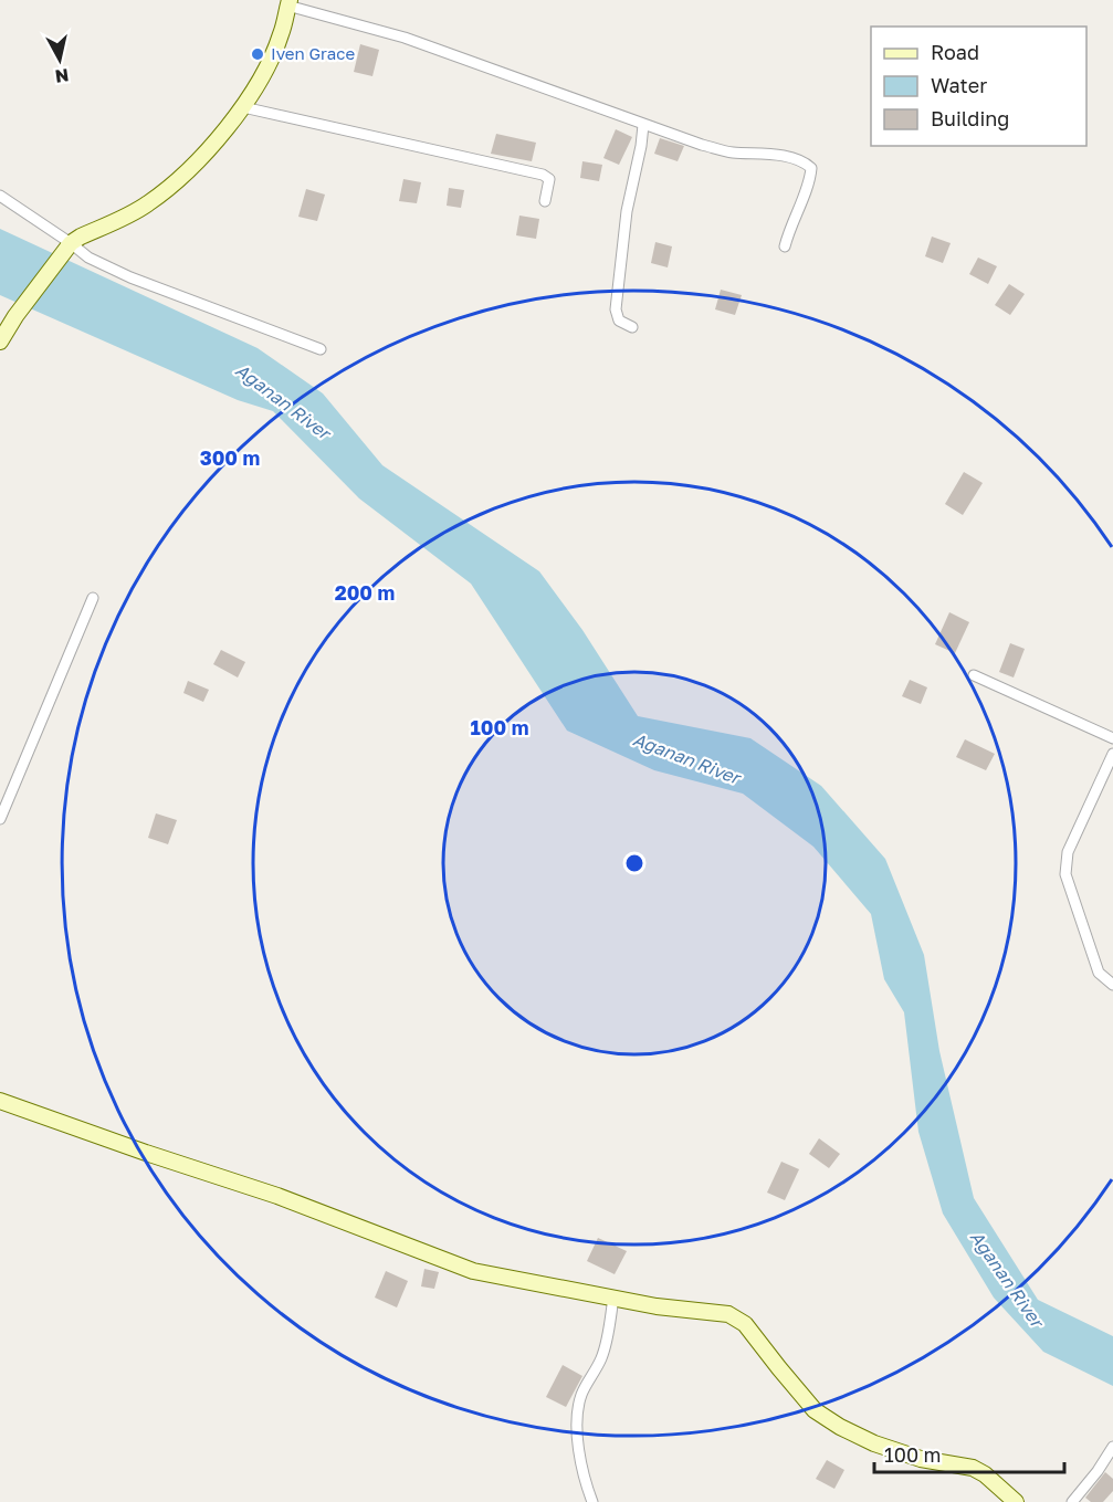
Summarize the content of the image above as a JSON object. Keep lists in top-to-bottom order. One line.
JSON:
{"water":["Aganan River"],"places":["Iven Grace"],"legend":["Road","Water","Building"],"scale_bar":"100 m","north":"bottom","rings":["300 m","200 m","100 m"]}
